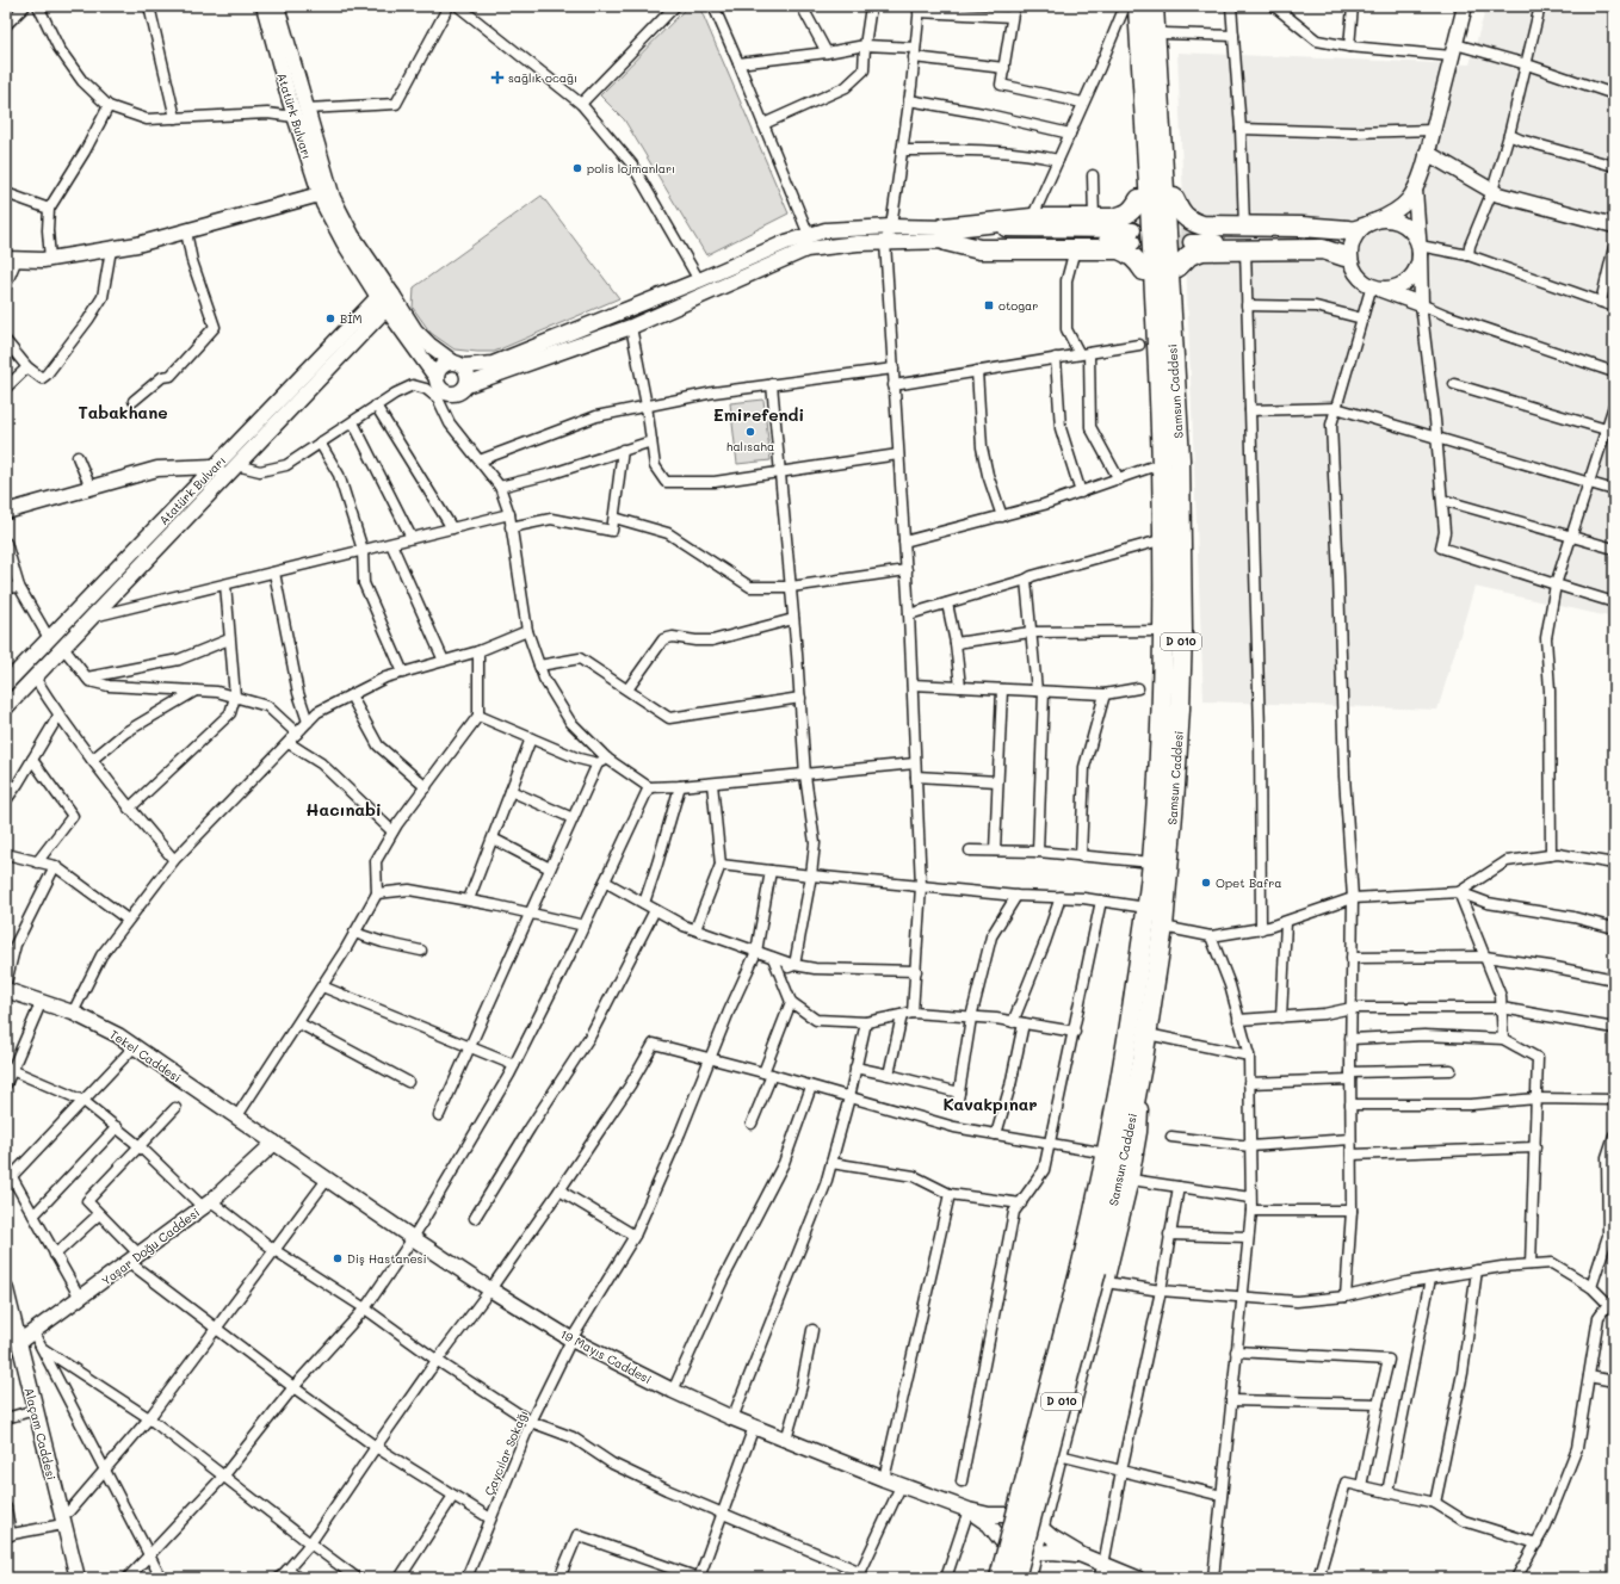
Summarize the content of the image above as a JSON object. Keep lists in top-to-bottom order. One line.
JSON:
{"streets":{"highway":["Samsun Caddesi","D 010"],"main road":["Atatürk Bulvarı","Tekel Caddesi","Yaşar Doğu Caddesi","19 Mayıs Caddesi","Alaçam Caddesi"],"street":["Çaycılar Sokağı"]},"crossings":[["Samsun Caddesi","D 010"],["Samsun Caddesi","19 Mayıs Caddesi"],["D 010","19 Mayıs Caddesi"],["Tekel Caddesi","Yaşar Doğu Caddesi"],["Tekel Caddesi","19 Mayıs Caddesi"],["Yaşar Doğu Caddesi","19 Mayıs Caddesi"],["Yaşar Doğu Caddesi","Alaçam Caddesi"],["19 Mayıs Caddesi","Çaycılar Sokağı"]],"districts":["Tabakhane","Emirefendi","Hacınabi","Kavakpınar"],"places":{"health":["sağlık ocağı"],"other":["polis lojmanları","BİM","halısaha","Opet Bafra","Diş Hastanesi"],"transit":["otogar"]}}
